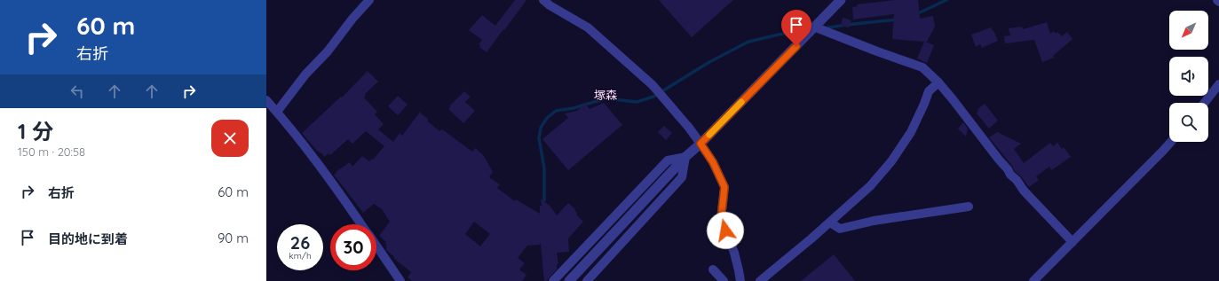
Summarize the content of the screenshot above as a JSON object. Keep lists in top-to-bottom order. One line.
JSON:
{"districts":["塚森"],"north":"bottom left","page":{"turn":["60 m","右折"],"heading":["1 分","150 m · 20:58"],"list":[{"name":"右折","value":"60 m"},{"name":"目的地に到着","value":"90 m"}],"speed":"26 km/h","limit":"30"}}
